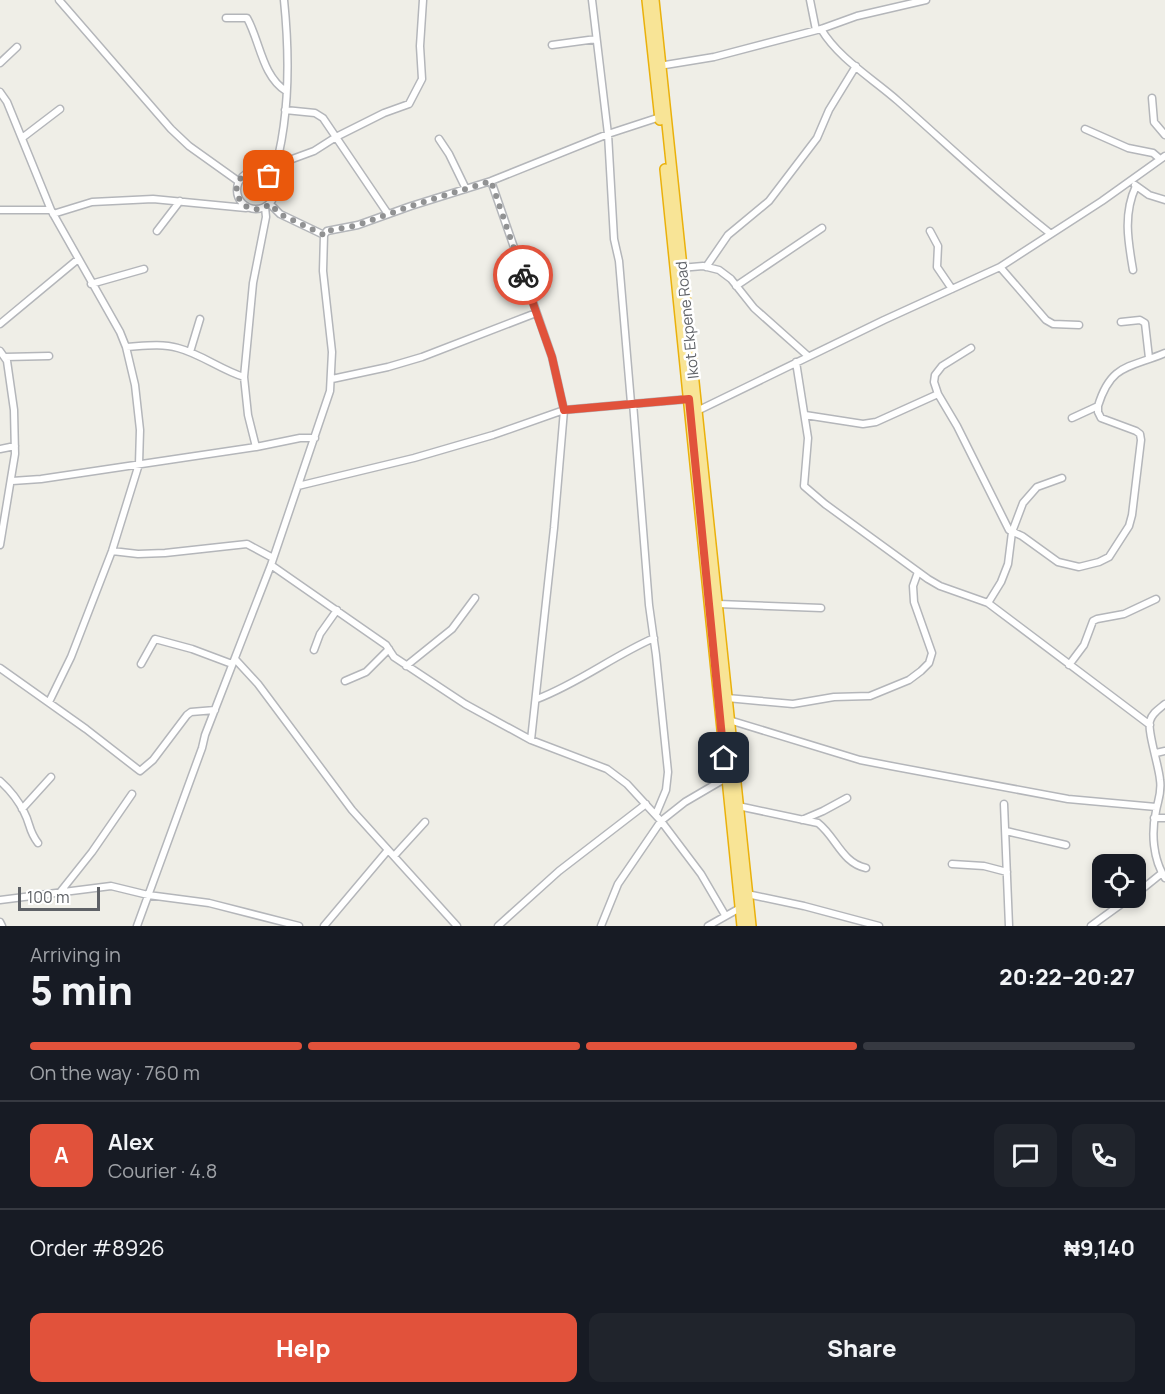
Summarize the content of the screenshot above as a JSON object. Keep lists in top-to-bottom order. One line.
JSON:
{"streets":{"highway":["Ikot Ekpene Road"]},"scale_bar":"100 m","page":{"scale":"100 m","heading":["5 min","Arriving in","20:22–20:27"],"panel":["Alex","Courier · 4.8","Order #8926","₦9,140"],"bar":"On the way · 760 m","round":"A","buttons":["Help","Share"]}}
